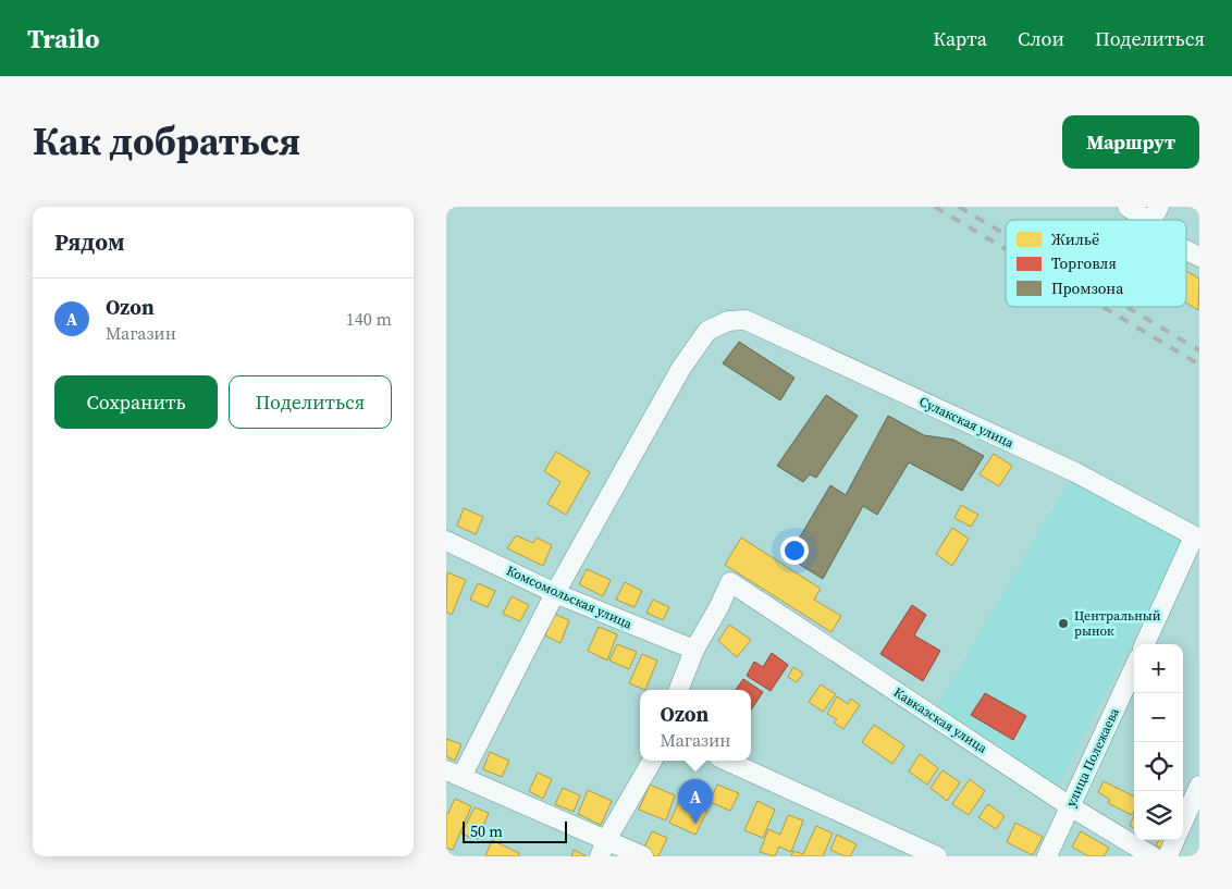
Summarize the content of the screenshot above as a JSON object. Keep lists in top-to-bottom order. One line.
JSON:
{"streets":{"street":["Сулакская улица","Комсомольская улица","Кавказская улица","улица Полежаева"]},"crossings":[["Сулакская улица","Комсомольская улица"],["Комсомольская улица","Кавказская улица"],["Кавказская улица","улица Полежаева"]],"places":["Центральный рынок"],"legend":["Жильё","Торговля","Промзона"],"scale_bar":"50 m","page":{"header":"Trailo","nav":["Карта","Слои","Поделиться"],"title":"Как добраться","buttons":["Маршрут",["Сохранить","Поделиться"]],"heading":"Рядом","list":[{"mark":"A","name":"Ozon","note":"Магазин","value":"140 m"}],"map_buttons":["+","−"],"popup":["Ozon","Магазин"],"pins":"A","scale":"50 m"}}
